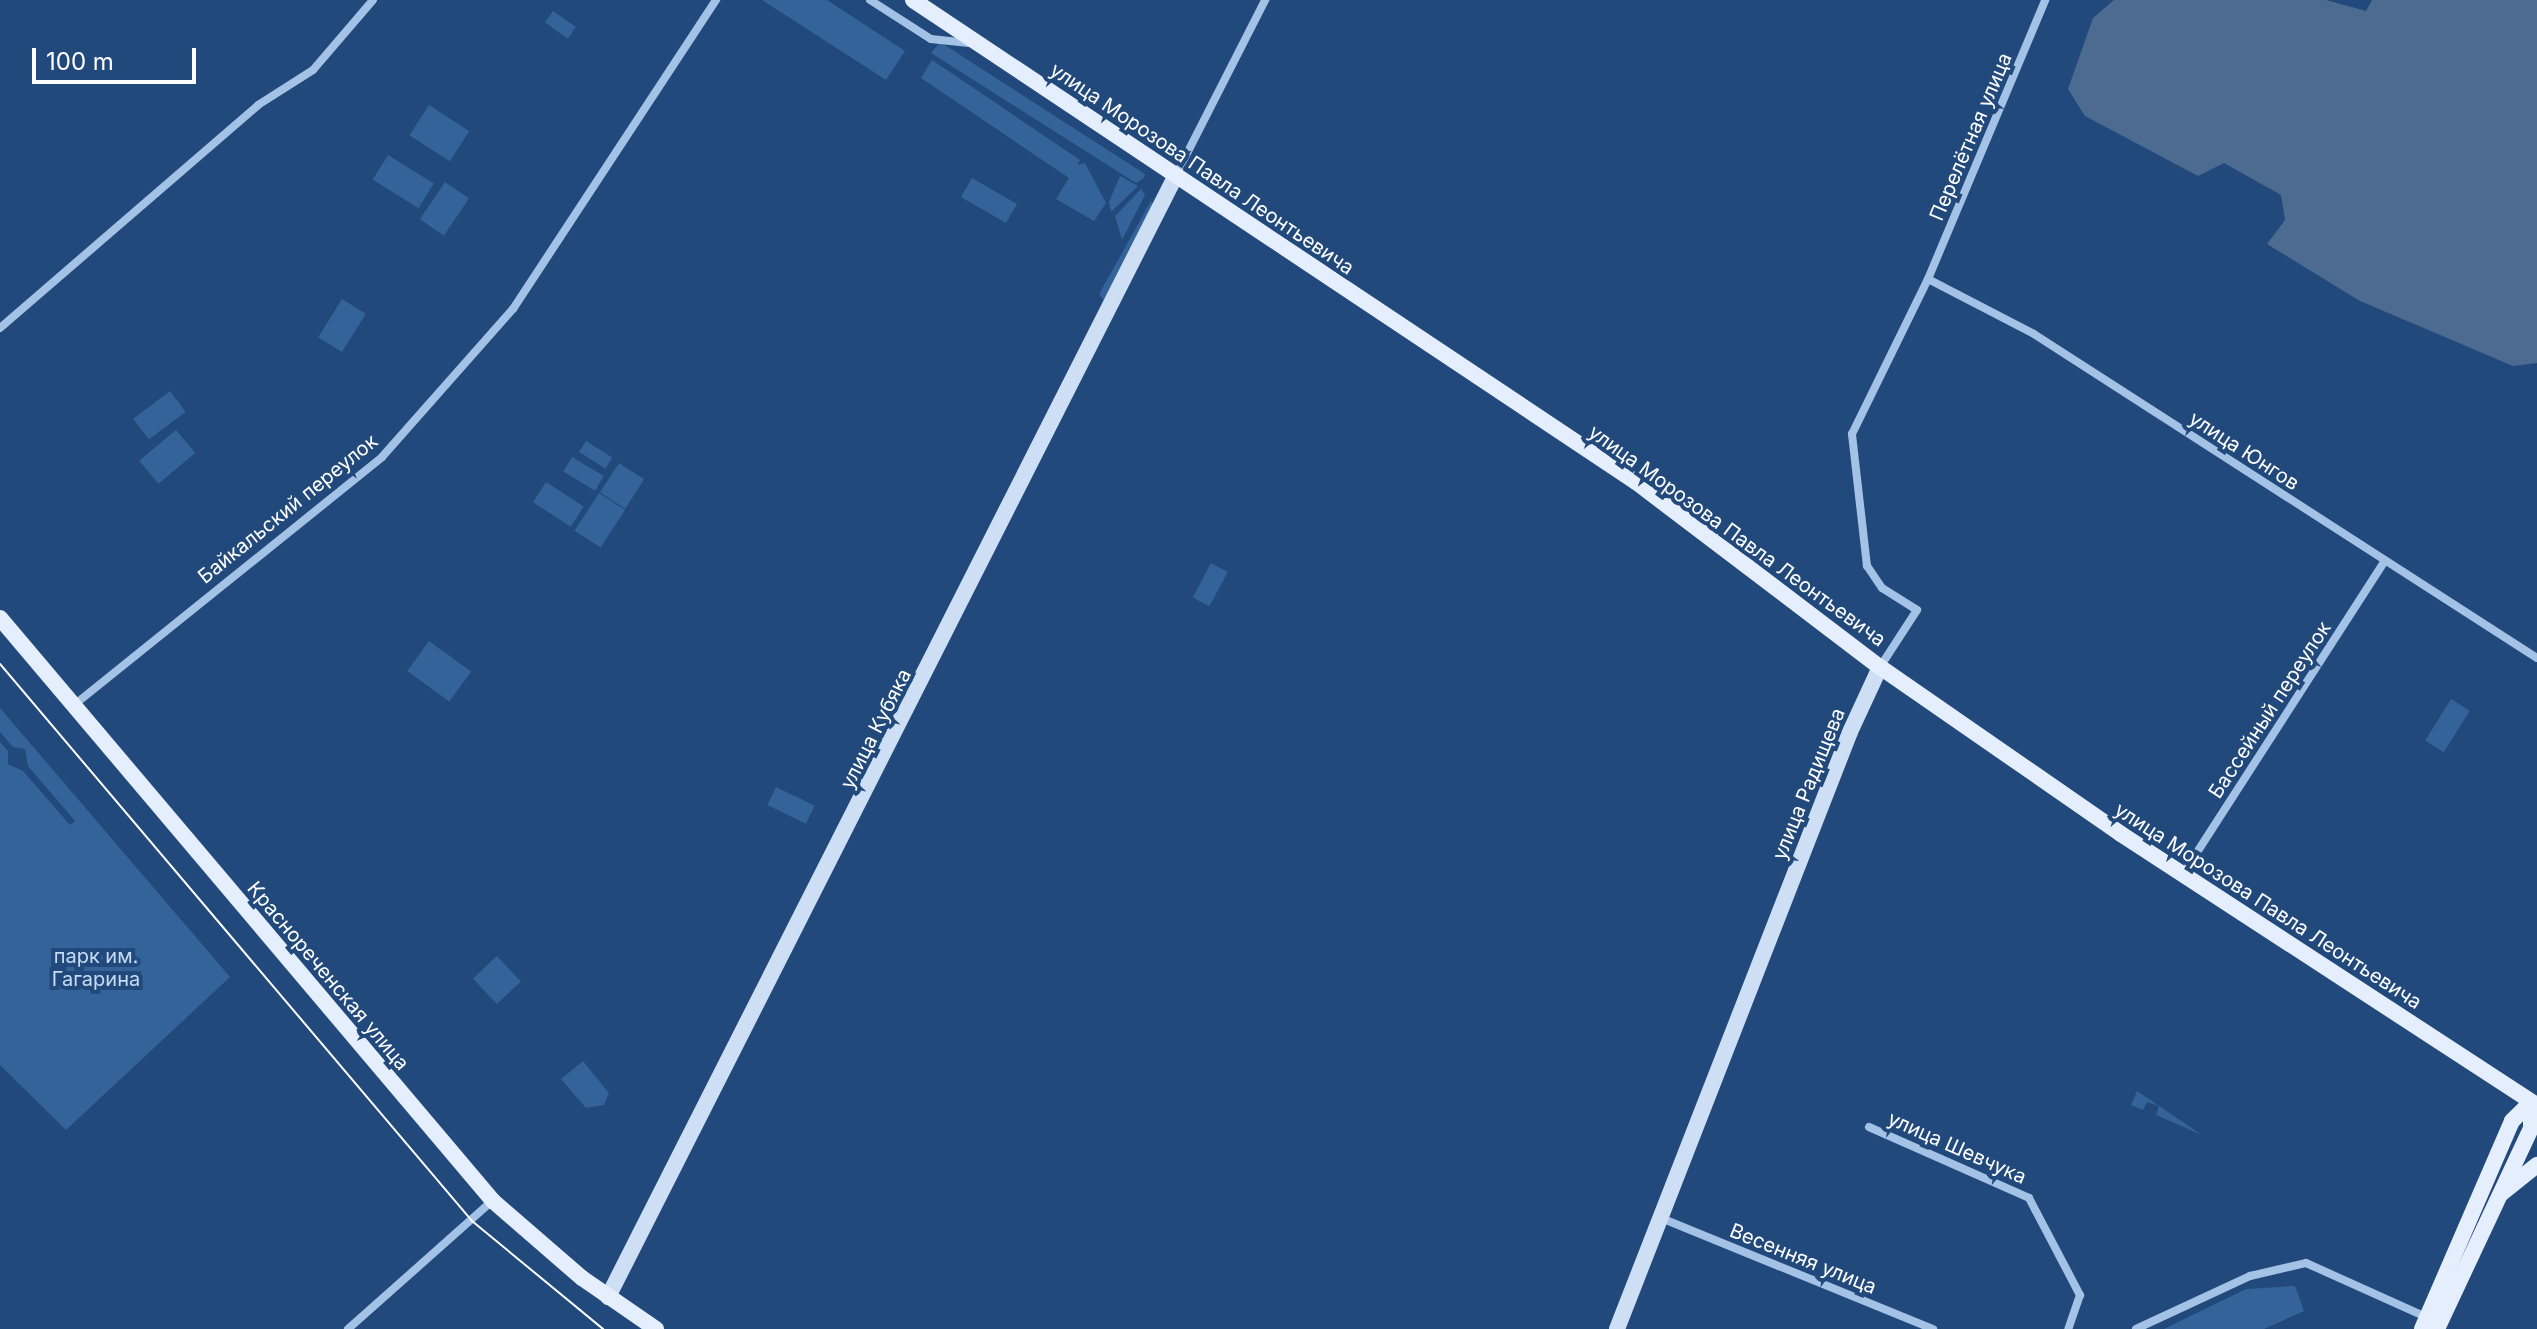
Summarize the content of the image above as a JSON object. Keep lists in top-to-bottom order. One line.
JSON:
{"streets":{"main road":["улица Морозова Павла Леонтьевича","Краснореченская улица"],"street":["Перелётная улица","улица Юнгов","Байкальский переулок","Бассейный переулок","улица Кубяка","улица Радищева","улица Шевчука","Весенняя улица"]},"crossings":[["Перелётная улица","улица Юнгов"],["Перелётная улица","улица Радищева"],["улица Морозова Павла Леонтьевича","Бассейный переулок"],["улица Морозова Павла Леонтьевича","улица Кубяка"],["улица Морозова Павла Леонтьевича","улица Радищева"],["улица Юнгов","Бассейный переулок"],["улица Юнгов","улица Радищева"],["Байкальский переулок","Краснореченская улица"],["улица Кубяка","Краснореченская улица"],["улица Радищева","Весенняя улица"]],"parks":["парк им. Гагарина"],"scale_bar":"100 m"}
